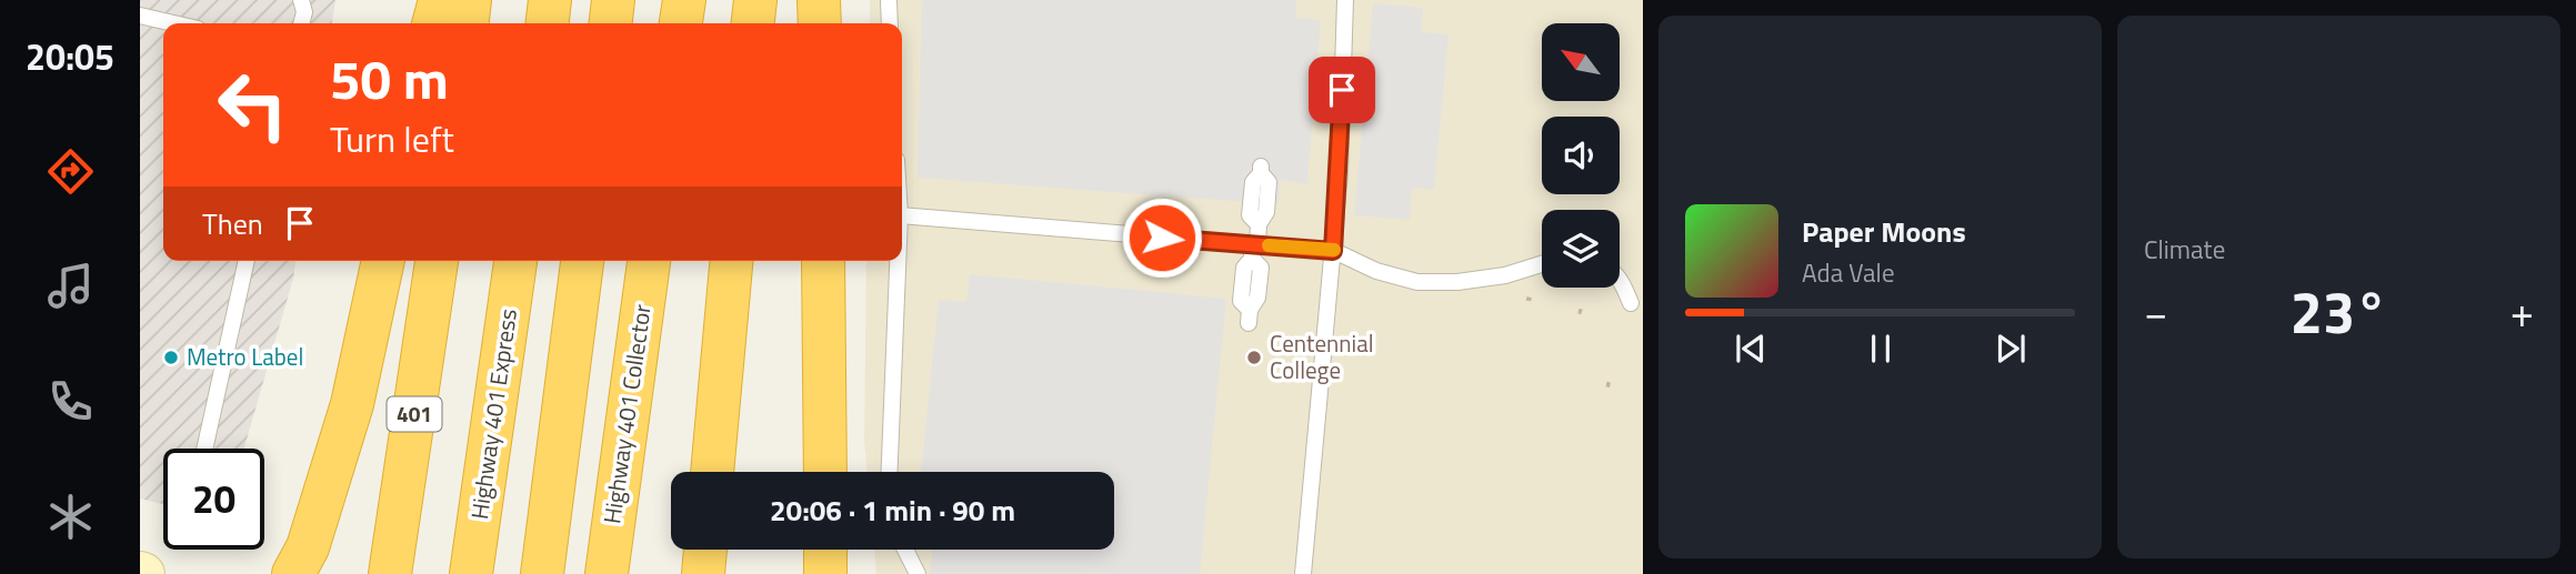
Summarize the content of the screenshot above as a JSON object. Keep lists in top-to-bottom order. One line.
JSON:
{"streets":{"highway":["401","Highway 401 Express","Highway 401 Collector"]},"places":["Metro Label","Centennial College"],"north":"top left","page":{"tabs":"20:05","tile":"Climate","turn":["50 m","Turn left"],"then":"Then","song":["Paper Moons","Ada Vale"],"heat":["−","23°","+"],"limit":"20","trip":"20:06 · 1 min · 90 m"}}
